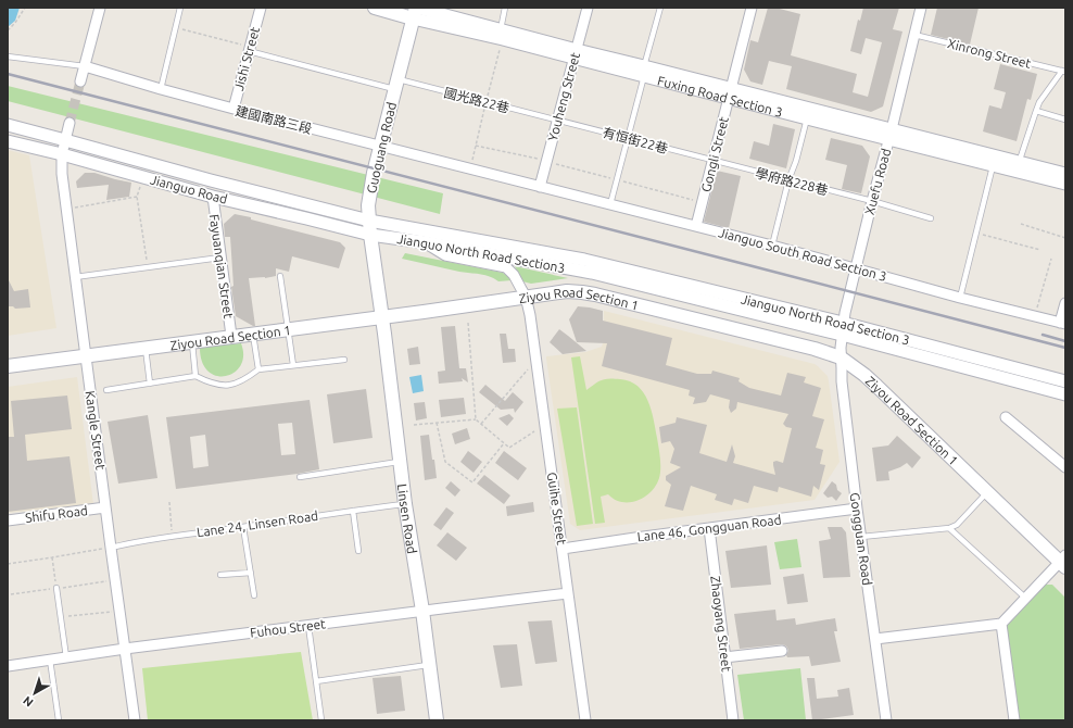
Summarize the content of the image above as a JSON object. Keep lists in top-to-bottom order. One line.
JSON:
{"streets":{"main road":["Fuxing Road Section 3","Guoguang Road","Ziyou Road Section 1","Linsen Road"],"street":["Jishi Street","Youheng Street","建國南路三段","Gongli Street","Xuefu Road","Jianguo Road","Jianguo North Road Section3","Jianguo South Road Section 3","Fayuanqian Street","Jianguo North Road Section 3","Kangle Street","Guihe Street","Shifu Road","Lane 46, Gongguan Road","Gongguan Road","Zhaoyang Street","Fuhou Street"],"lane":["Xinrong Street","國光路22巷","有恒街22巷","學府路228巷","Lane 24, Linsen Road"]},"crossings":[["Xinrong Street","Xuefu Road"],["Jishi Street","國光路22巷"],["Jishi Street","建國南路三段"],["Fuxing Road Section 3","Youheng Street"],["Fuxing Road Section 3","Guoguang Road"],["Fuxing Road Section 3","Gongli Street"],["Fuxing Road Section 3","Xuefu Road"],["Youheng Street","國光路22巷"],["Youheng Street","建國南路三段"],["Youheng Street","有恒街22巷"],["Youheng Street","Jianguo South Road Section 3"],["國光路22巷","有恒街22巷"],["國光路22巷","Guoguang Road"],["建國南路三段","Guoguang Road"],["建國南路三段","Jianguo South Road Section 3"],["有恒街22巷","Gongli Street"],["有恒街22巷","學府路228巷"],["Guoguang Road","Jianguo Road"],["Guoguang Road","Jianguo North Road Section3"],["Guoguang Road","Ziyou Road Section 1"],["Guoguang Road","Linsen Road"],["Gongli Street","學府路228巷"],["Gongli Street","Jianguo South Road Section 3"],["學府路228巷","Xuefu Road"],["Xuefu Road","Jianguo North Road Section3"],["Xuefu Road","Jianguo South Road Section 3"],["Xuefu Road","Ziyou Road Section 1"],["Xuefu Road","Jianguo North Road Section 3"],["Xuefu Road","Gongguan Road"],["Jianguo Road","Jianguo North Road Section3"],["Jianguo Road","Fayuanqian Street"],["Jianguo Road","Kangle Street"],["Jianguo North Road Section3","Jianguo North Road Section 3"],["Jianguo North Road Section3","Guihe Street"],["Fayuanqian Street","Ziyou Road Section 1"],["Ziyou Road Section 1","Kangle Street"],["Ziyou Road Section 1","Guihe Street"],["Ziyou Road Section 1","Linsen Road"],["Ziyou Road Section 1","Gongguan Road"],["Kangle Street","Shifu Road"],["Kangle Street","Lane 24, Linsen Road"],["Kangle Street","Fuhou Street"],["Guihe Street","Lane 46, Gongguan Road"],["Guihe Street","Fuhou Street"],["Linsen Road","Lane 24, Linsen Road"],["Linsen Road","Fuhou Street"],["Lane 46, Gongguan Road","Gongguan Road"],["Lane 46, Gongguan Road","Zhaoyang Street"]],"north":"bottom left"}
